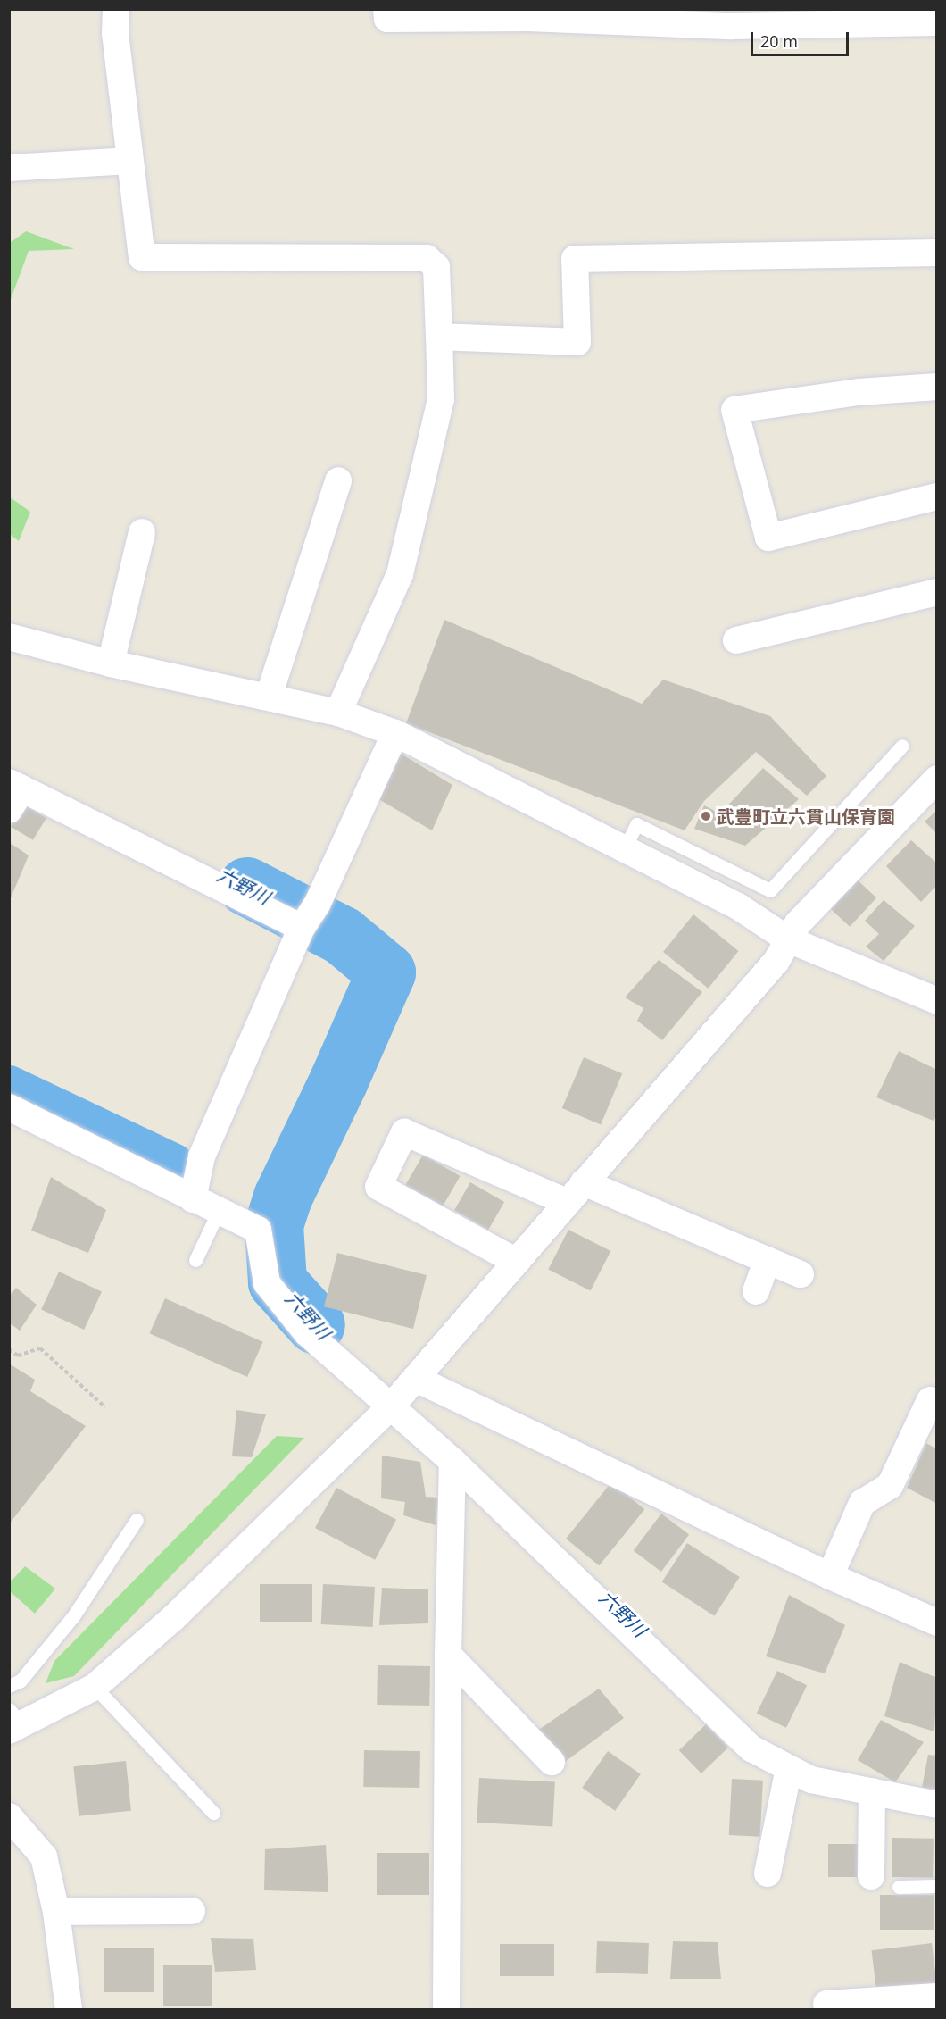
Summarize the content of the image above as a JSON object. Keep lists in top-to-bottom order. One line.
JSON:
{"water":["六野川"],"places":["武豊町立六貫山保育園"],"scale_bar":"20 m"}
